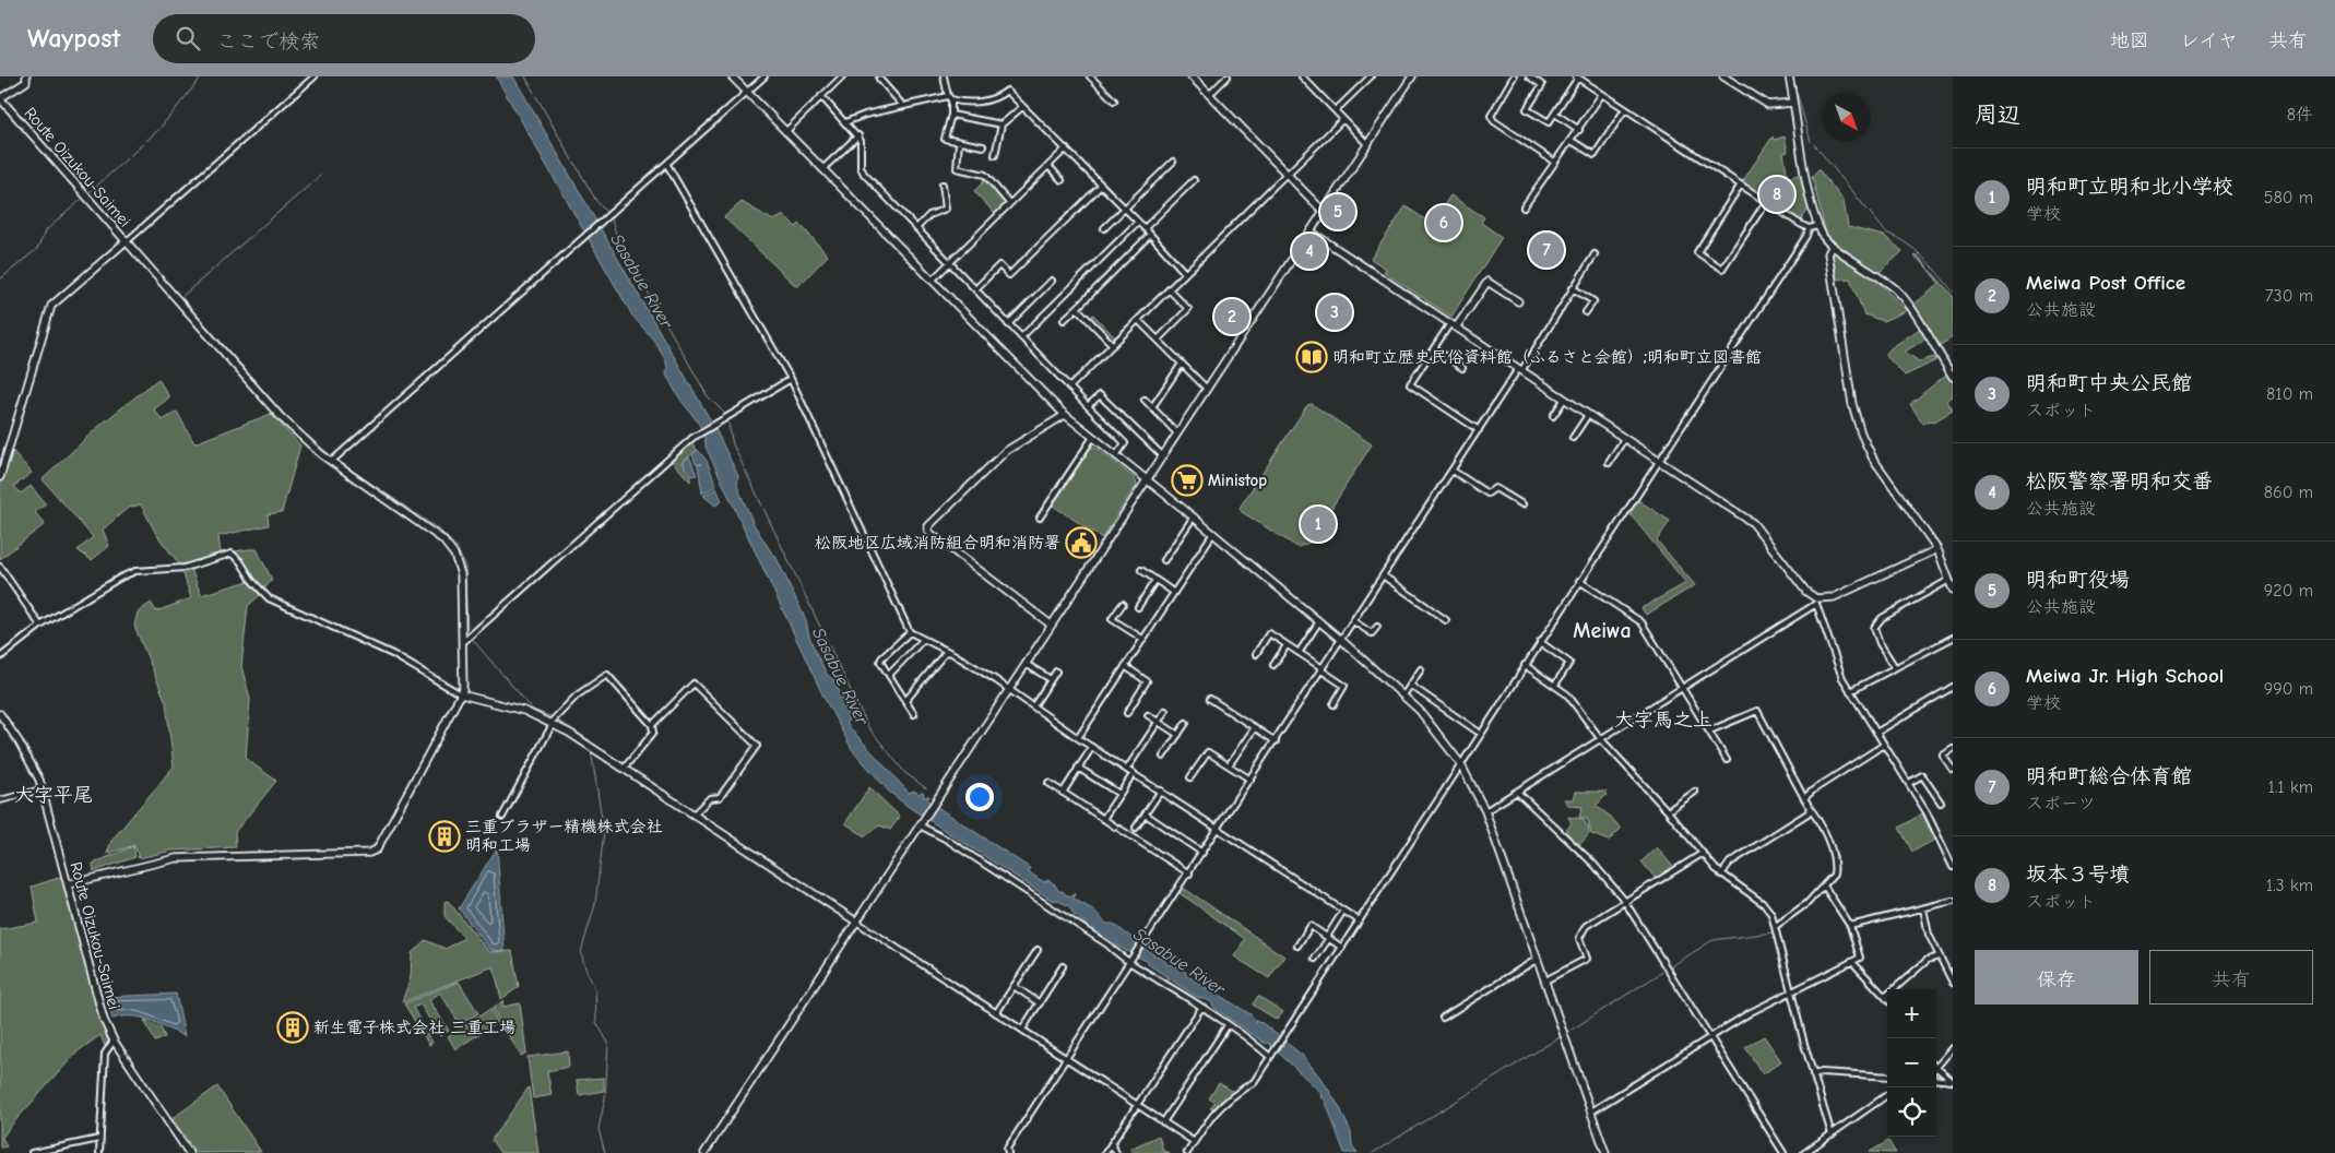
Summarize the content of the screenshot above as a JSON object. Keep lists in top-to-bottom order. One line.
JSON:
{"streets":{"street":["Route Oizukou-Saimei"]},"districts":["Meiwa","大字馬之上","大字平尾"],"water":["Sasabue River"],"places":{"library":["明和町立歴史民俗資料館（ふるさと会館）;明和町立図書館"],"supermarket":["Ministop"],"public building":["松阪地区広域消防組合明和消防署"],"building":["三重ブラザー精機株式会社 明和工場","新生電子株式会社 三重工場"]},"north":"bottom right","page":{"header":"Waypost","search":"ここで検索","nav":["地図","レイヤ","共有"],"heading":["周辺","8件"],"list":[{"mark":"1","name":"明和町立明和北小学校","note":"学校","value":"580 m"},{"mark":"2","name":"Meiwa Post Office","note":"公共施設","value":"730 m"},{"mark":"3","name":"明和町中央公民館","note":"スポット","value":"810 m"},{"mark":"4","name":"松阪警察署明和交番","note":"公共施設","value":"860 m"},{"mark":"5","name":"明和町役場","note":"公共施設","value":"920 m"},{"mark":"6","name":"Meiwa Jr. High School","note":"学校","value":"990 m"},{"mark":"7","name":"明和町総合体育館","note":"スポーツ","value":"1.1 km"},{"mark":"8","name":"坂本３号墳","note":"スポット","value":"1.3 km"}],"pins":["8","5","6","7","4","3","2","1"],"buttons":["保存","共有"],"map_buttons":["+","−"]}}
